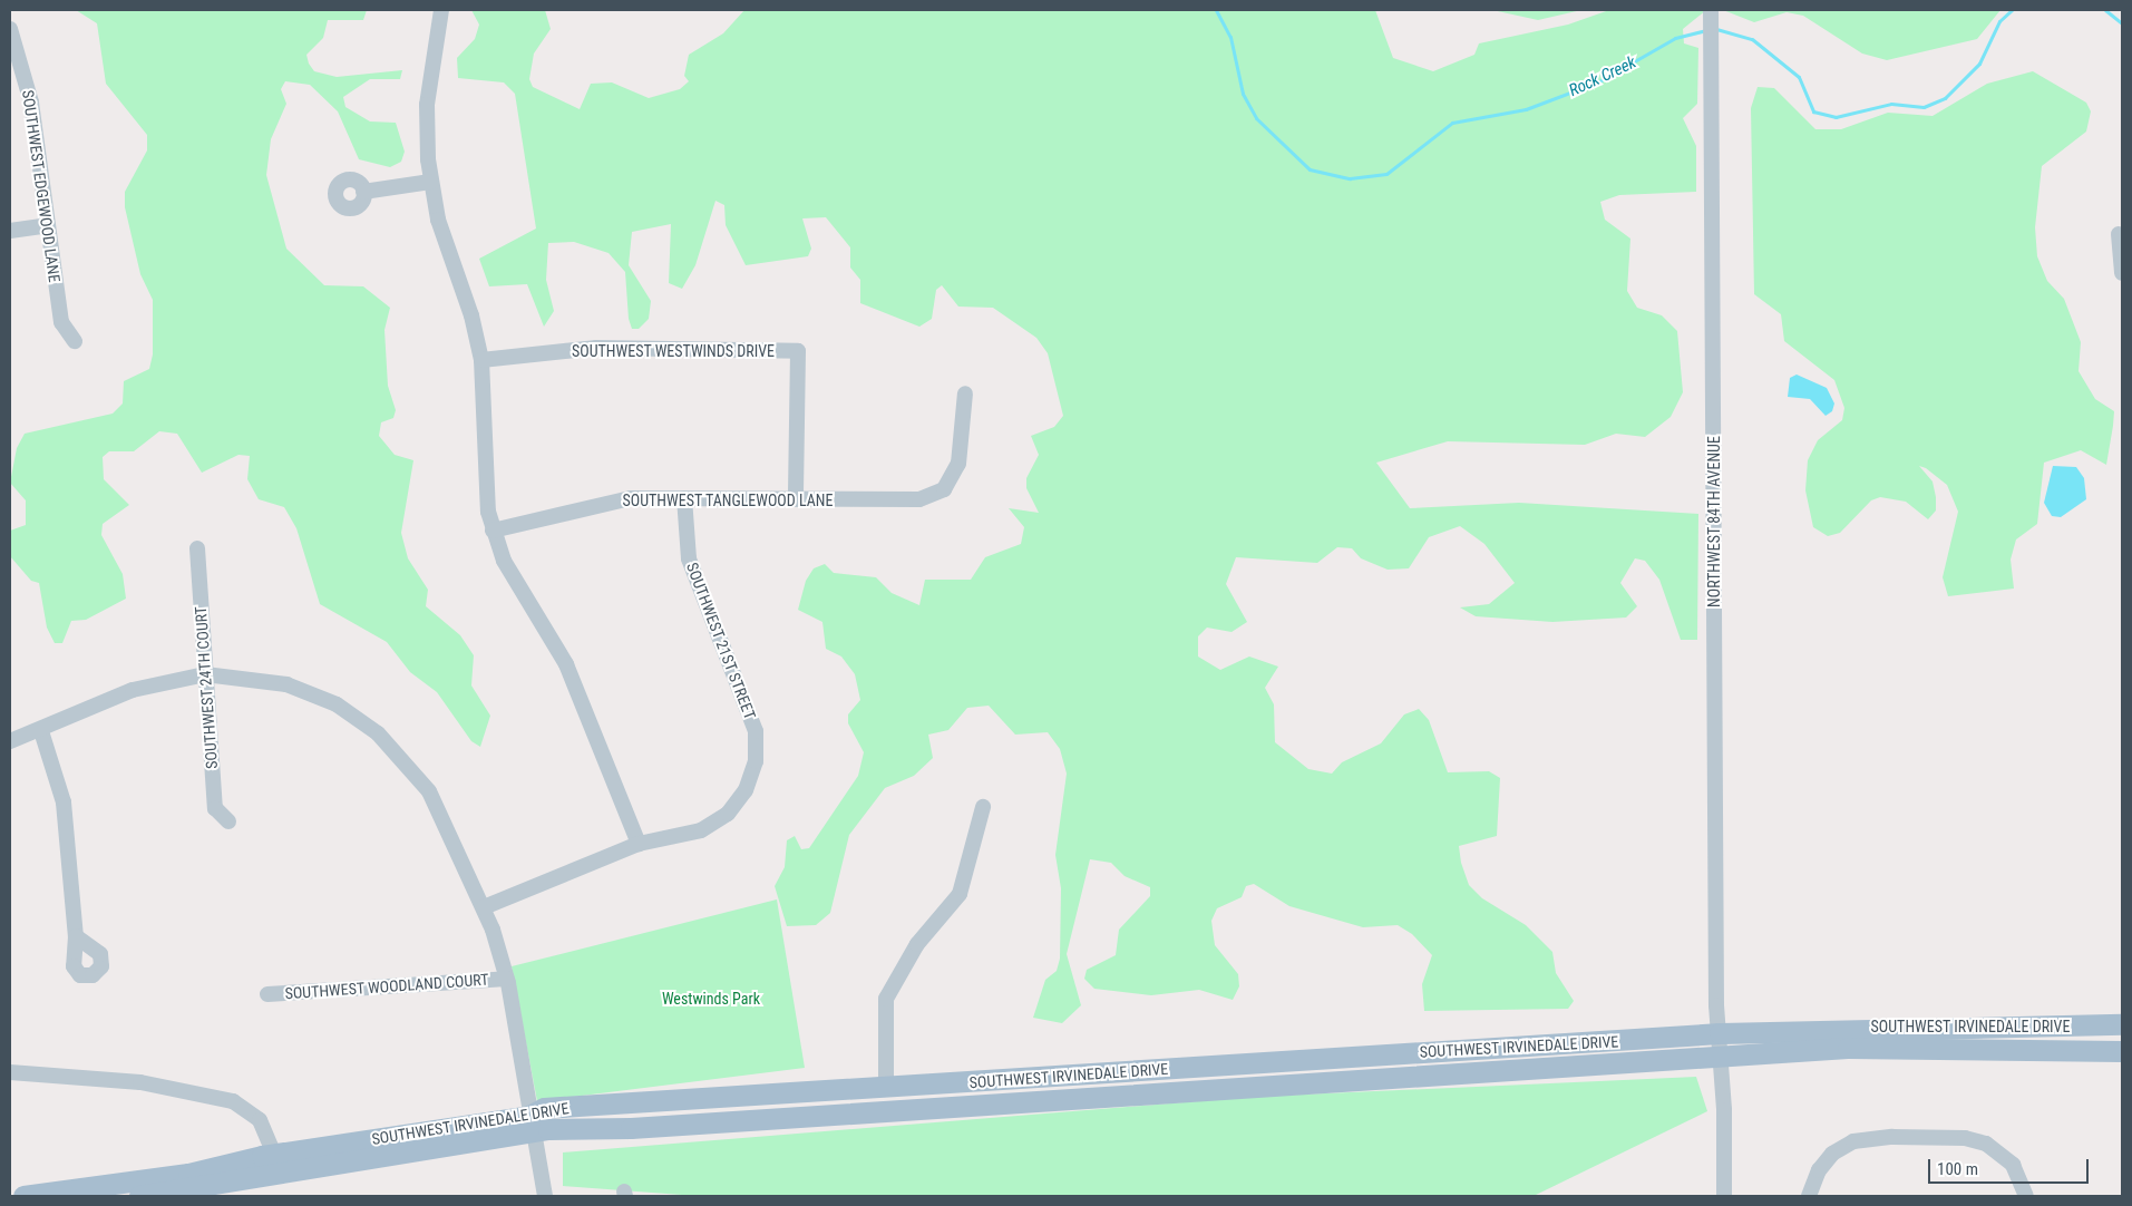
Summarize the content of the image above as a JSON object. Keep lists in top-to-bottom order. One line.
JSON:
{"streets":{"main road":["SOUTHWEST IRVINEDALE DRIVE"],"street":["SOUTHWEST EDGEWOOD LANE","SOUTHWEST WESTWINDS DRIVE","SOUTHWEST TANGLEWOOD LANE","NORTHWEST 84TH AVENUE","SOUTHWEST 21ST STREET","SOUTHWEST 24TH COURT","SOUTHWEST WOODLAND COURT"]},"crossings":[["SOUTHWEST WESTWINDS DRIVE","SOUTHWEST TANGLEWOOD LANE"],["SOUTHWEST TANGLEWOOD LANE","SOUTHWEST 21ST STREET"],["NORTHWEST 84TH AVENUE","SOUTHWEST IRVINEDALE DRIVE"]],"water":["Rock Creek"],"parks":["Westwinds Park"],"scale_bar":"100 m"}
